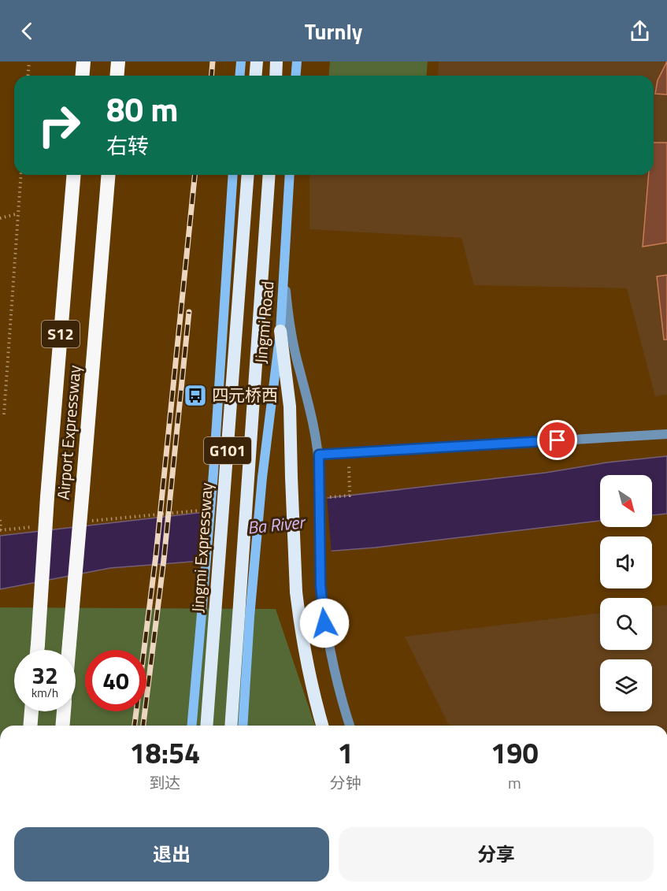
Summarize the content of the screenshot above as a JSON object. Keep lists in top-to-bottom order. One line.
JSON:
{"streets":{"highway":["S12","Airport Expressway","G101","Jingmi Expressway"],"main road":["Jingmi Road"]},"water":["Ba River"],"places":{"bus stop":["四元桥西"]},"north":"bottom right","page":{"header":"Turnly","turn":["80 m","右转"],"speed":"32 km/h","limit":"40","eta":["18:54","到达","1","分钟","190","m"],"buttons":["退出","分享"]}}
